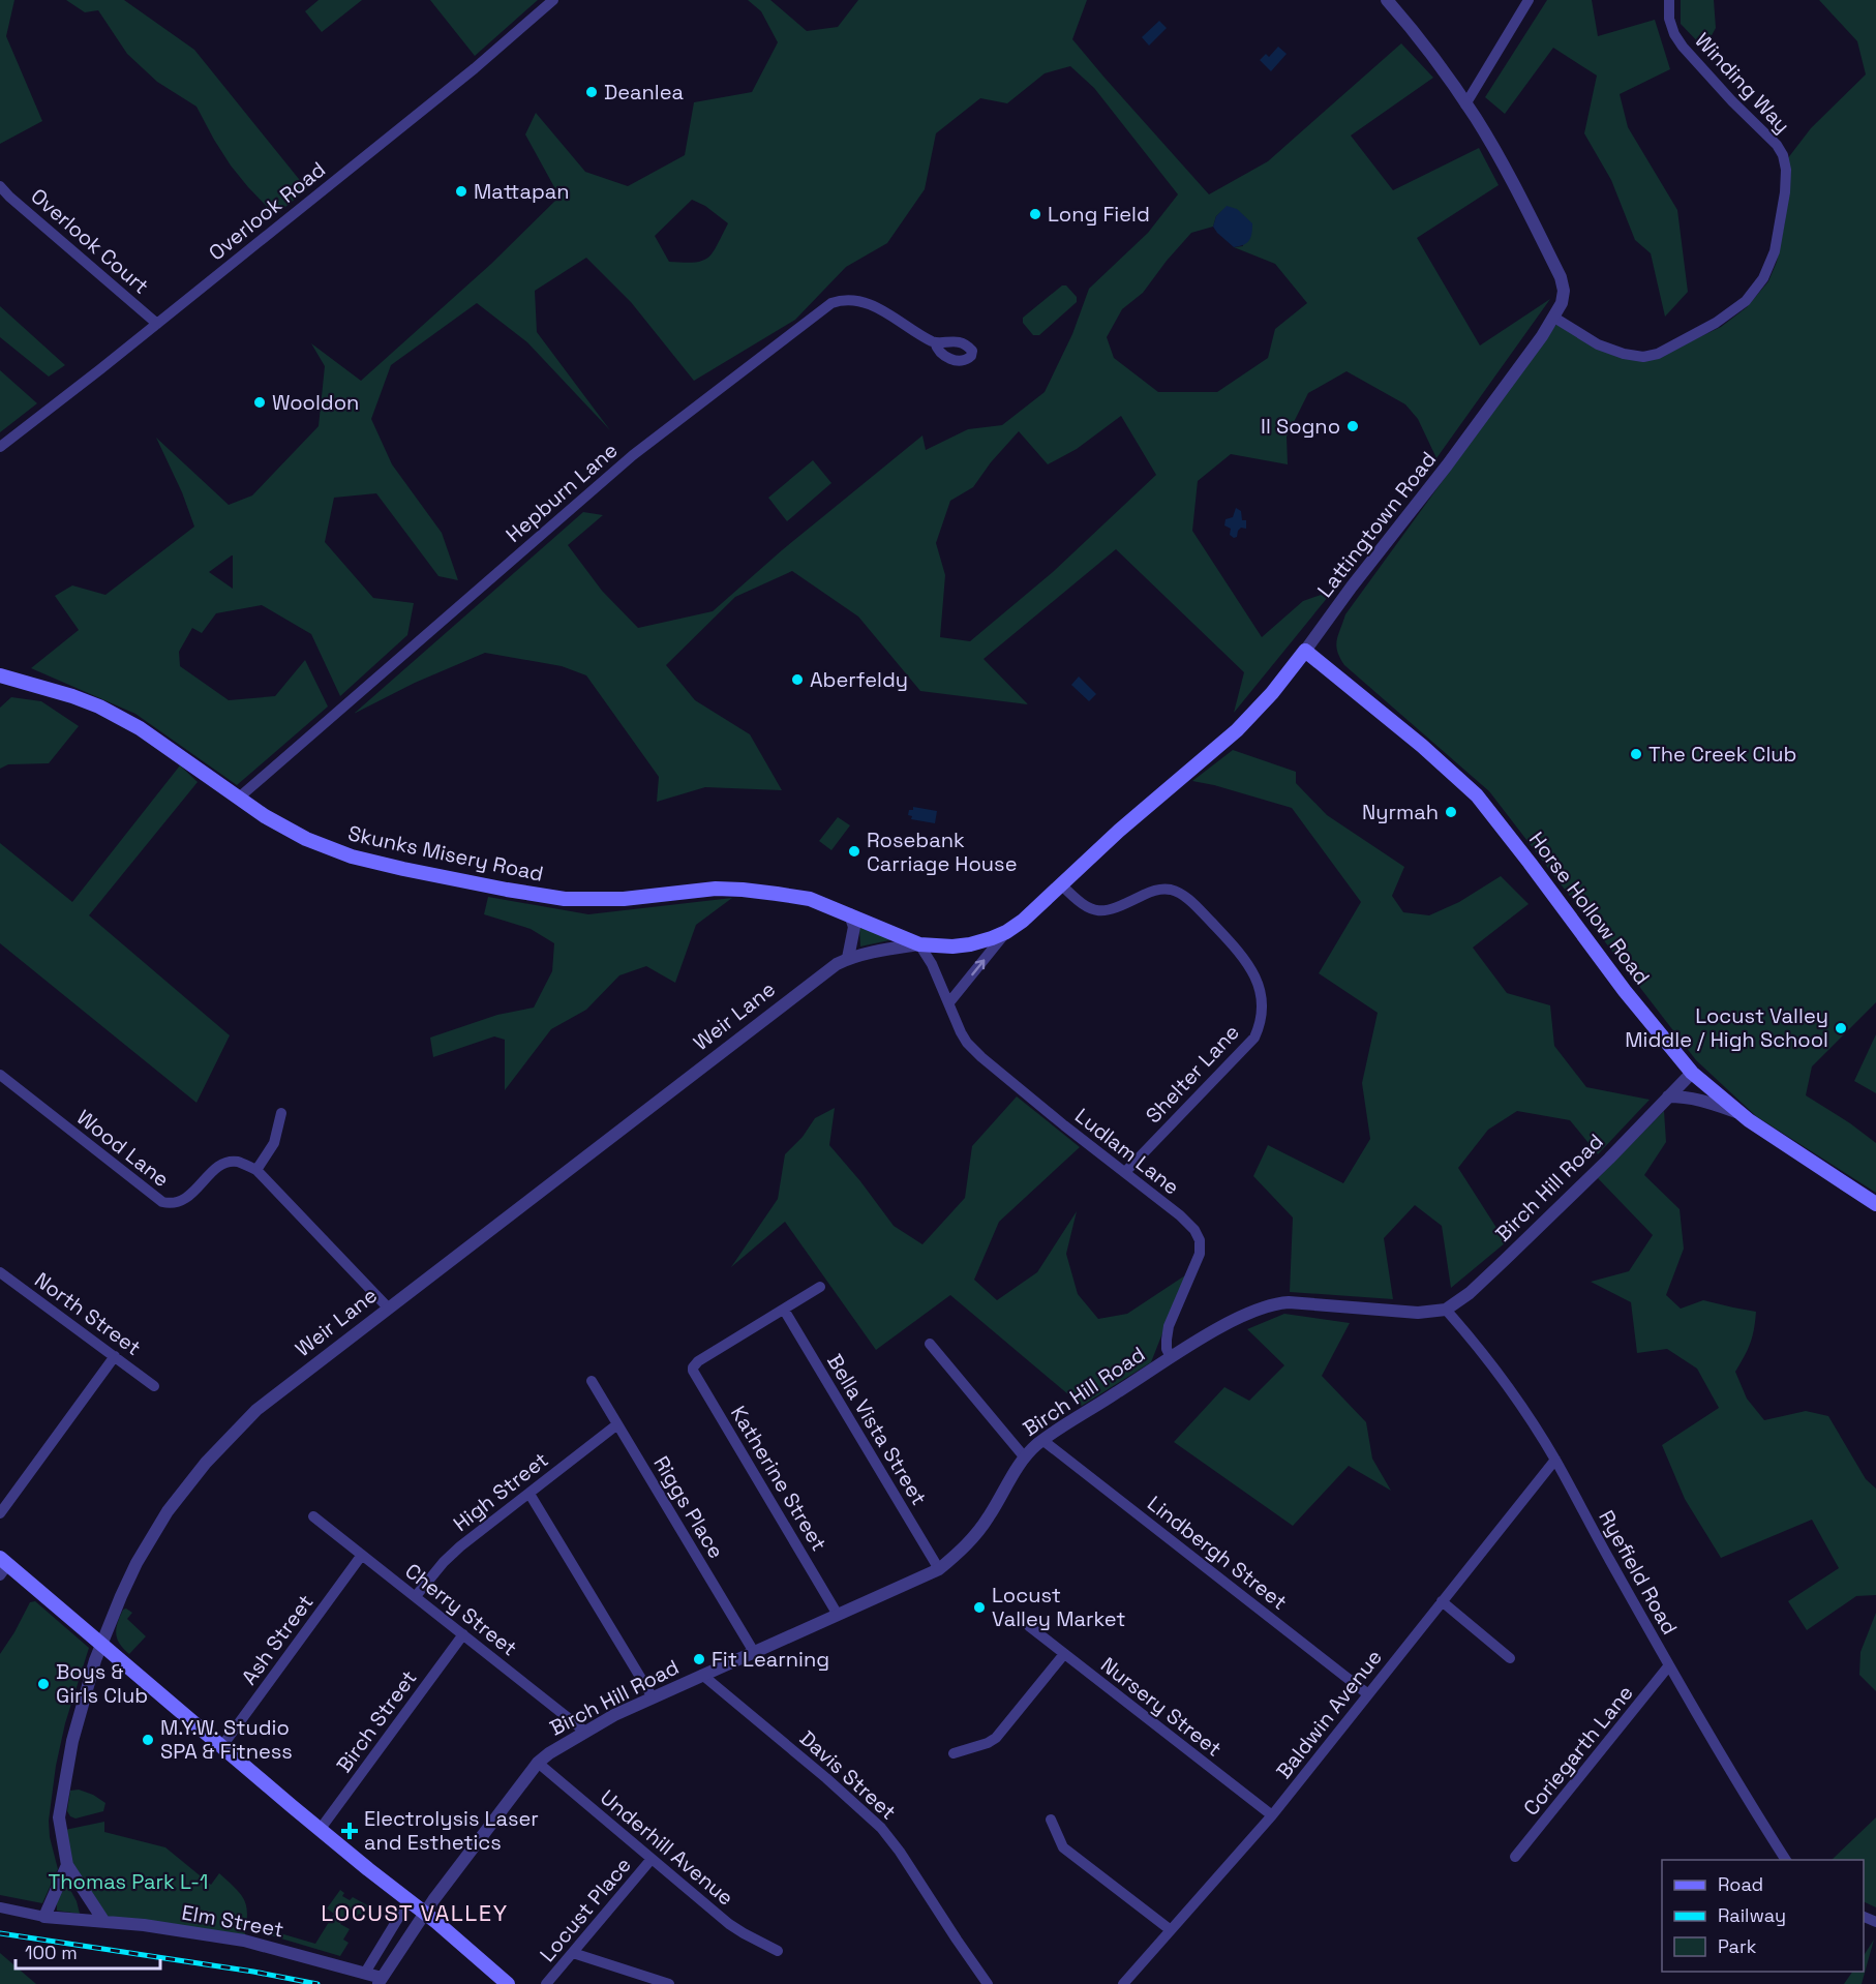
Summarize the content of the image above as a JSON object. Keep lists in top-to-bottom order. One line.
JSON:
{"streets":{"main road":["Lattingtown Road","Skunks Misery Road","Horse Hollow Road"],"street":["Winding Way","Overlook Road","Overlook Court","Hepburn Lane","Weir Lane","Shelter Lane","Wood Lane","Ludlam Lane","Birch Hill Road","North Street","Bella Vista Street","Katherine Street","High Street","Riggs Place","Lindbergh Street","Ryefield Road","Cherry Street","Ash Street","Nursery Street","Baldwin Avenue","Birch Street","Coriegarth Lane","Davis Street","Underhill Avenue","Locust Place","Elm Street"]},"crossings":[["Winding Way","Lattingtown Road"],["Overlook Road","Overlook Court"],["Hepburn Lane","Skunks Misery Road"],["Lattingtown Road","Skunks Misery Road"],["Lattingtown Road","Horse Hollow Road"],["Lattingtown Road","Weir Lane"],["Lattingtown Road","Shelter Lane"],["Lattingtown Road","Ludlam Lane"],["Skunks Misery Road","Weir Lane"],["Skunks Misery Road","Ludlam Lane"],["Horse Hollow Road","Birch Hill Road"],["Weir Lane","Ludlam Lane"],["Weir Lane","Elm Street"],["Shelter Lane","Ludlam Lane"],["Ludlam Lane","Birch Hill Road"],["Birch Hill Road","Bella Vista Street"],["Birch Hill Road","Katherine Street"],["Birch Hill Road","Riggs Place"],["Birch Hill Road","Lindbergh Street"],["Birch Hill Road","Ryefield Road"],["Birch Hill Road","Cherry Street"],["Birch Hill Road","Davis Street"],["Birch Hill Road","Underhill Avenue"],["Birch Hill Road","Elm Street"],["Bella Vista Street","Katherine Street"],["High Street","Riggs Place"],["High Street","Cherry Street"],["Lindbergh Street","Baldwin Avenue"],["Ryefield Road","Baldwin Avenue"],["Ryefield Road","Coriegarth Lane"],["Cherry Street","Ash Street"],["Cherry Street","Birch Street"],["Nursery Street","Baldwin Avenue"],["Underhill Avenue","Locust Place"]],"districts":["LOCUST VALLEY"],"parks":["Thomas Park L-1"],"places":{"other":["Deanlea","Mattapan","Long Field","Wooldon","Il Sogno","Aberfeldy","The Creek Club","Nyrmah","Rosebank Carriage House","Locust Valley Middle / High School","Locust Valley Market","Fit Learning","Boys & Girls Club","M.Y.W. Studio SPA & Fitness"],"health":["Electrolysis Laser and Esthetics"]},"legend":["Road","Railway","Park"],"scale_bar":"100 m"}
